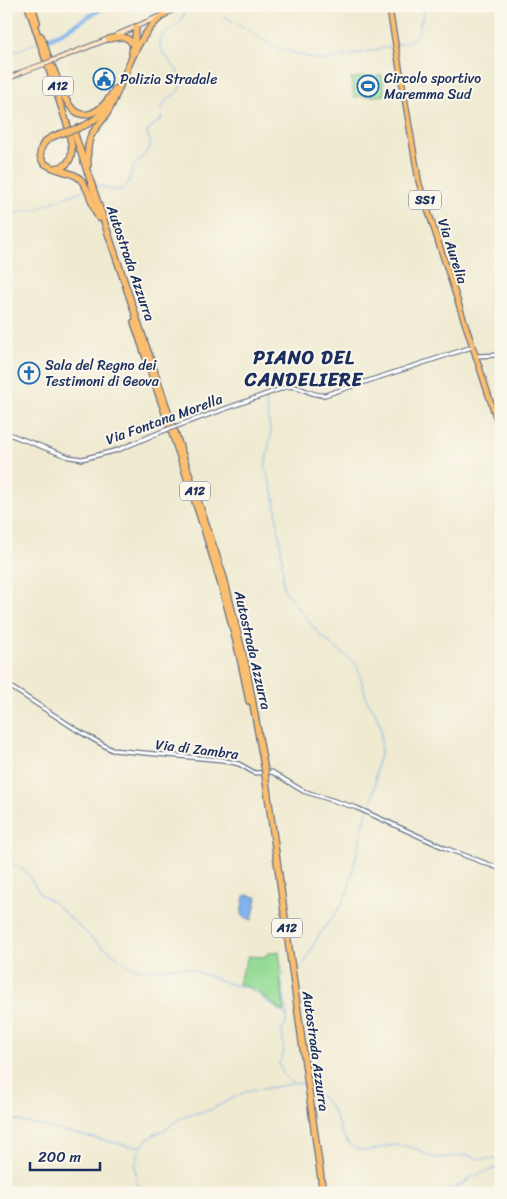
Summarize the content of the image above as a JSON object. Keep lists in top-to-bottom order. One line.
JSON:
{"streets":{"highway":["A12","Autostrada Azzurra"],"main road":["SS1","Via Aurelia"],"street":["Via Fontana Morella","Via di Zambra"]},"crossings":[["A12","Autostrada Azzurra"],["Via Aurelia","Via Fontana Morella"]],"districts":["PIANO DEL CANDELIERE"],"places":{"public building":["Polizia Stradale"],"sports":["Circolo sportivo Maremma Sud"],"church":["Sala del Regno dei Testimoni di Geova"]},"scale_bar":"200 m"}
